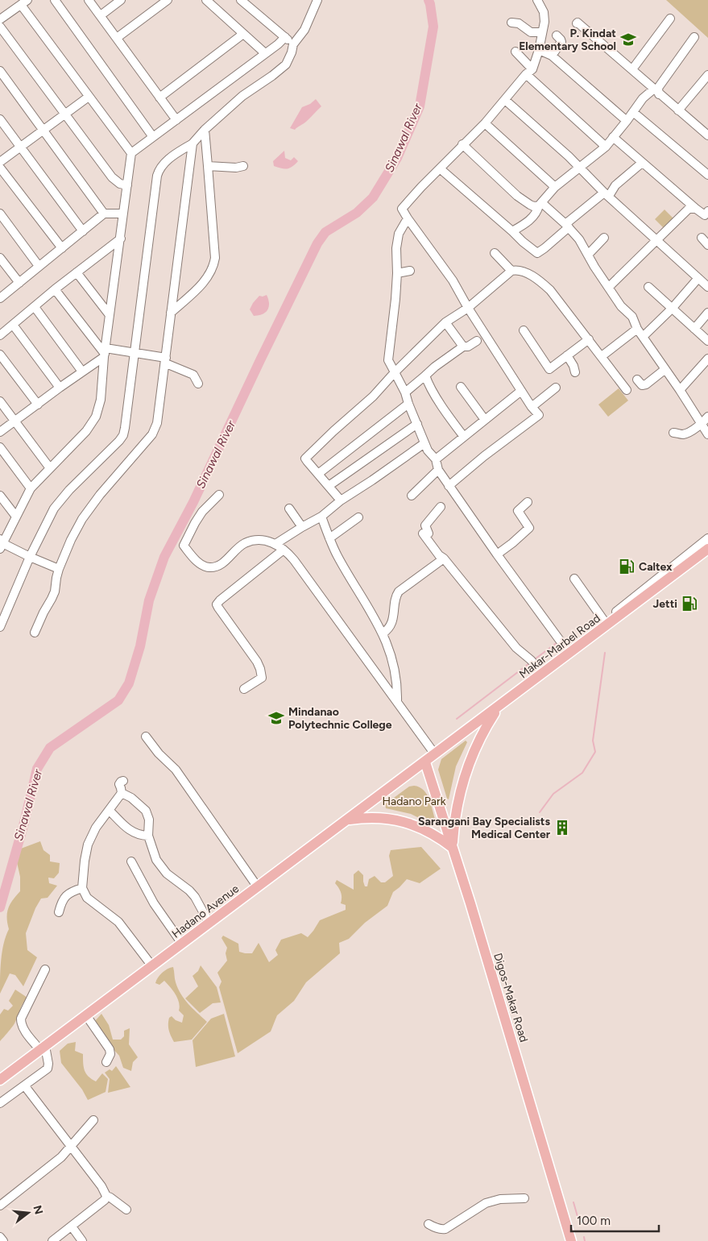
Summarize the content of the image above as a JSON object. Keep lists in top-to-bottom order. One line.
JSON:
{"streets":{"main road":["Makar-Marbel Road","Hadano Avenue","Digos-Makar Road"]},"crossings":[["Makar-Marbel Road","Hadano Avenue"],["Makar-Marbel Road","Digos-Makar Road"],["Hadano Avenue","Digos-Makar Road"]],"water":["Sinawal River"],"parks":["Hadano Park"],"places":{"school or university":["P. Kindat Elementary School","Mindanao Polytechnic College"],"fuel station":["Caltex","Jetti"],"building":["Sarangani Bay Specialists Medical Center"]},"scale_bar":"100 m","north":"right"}
